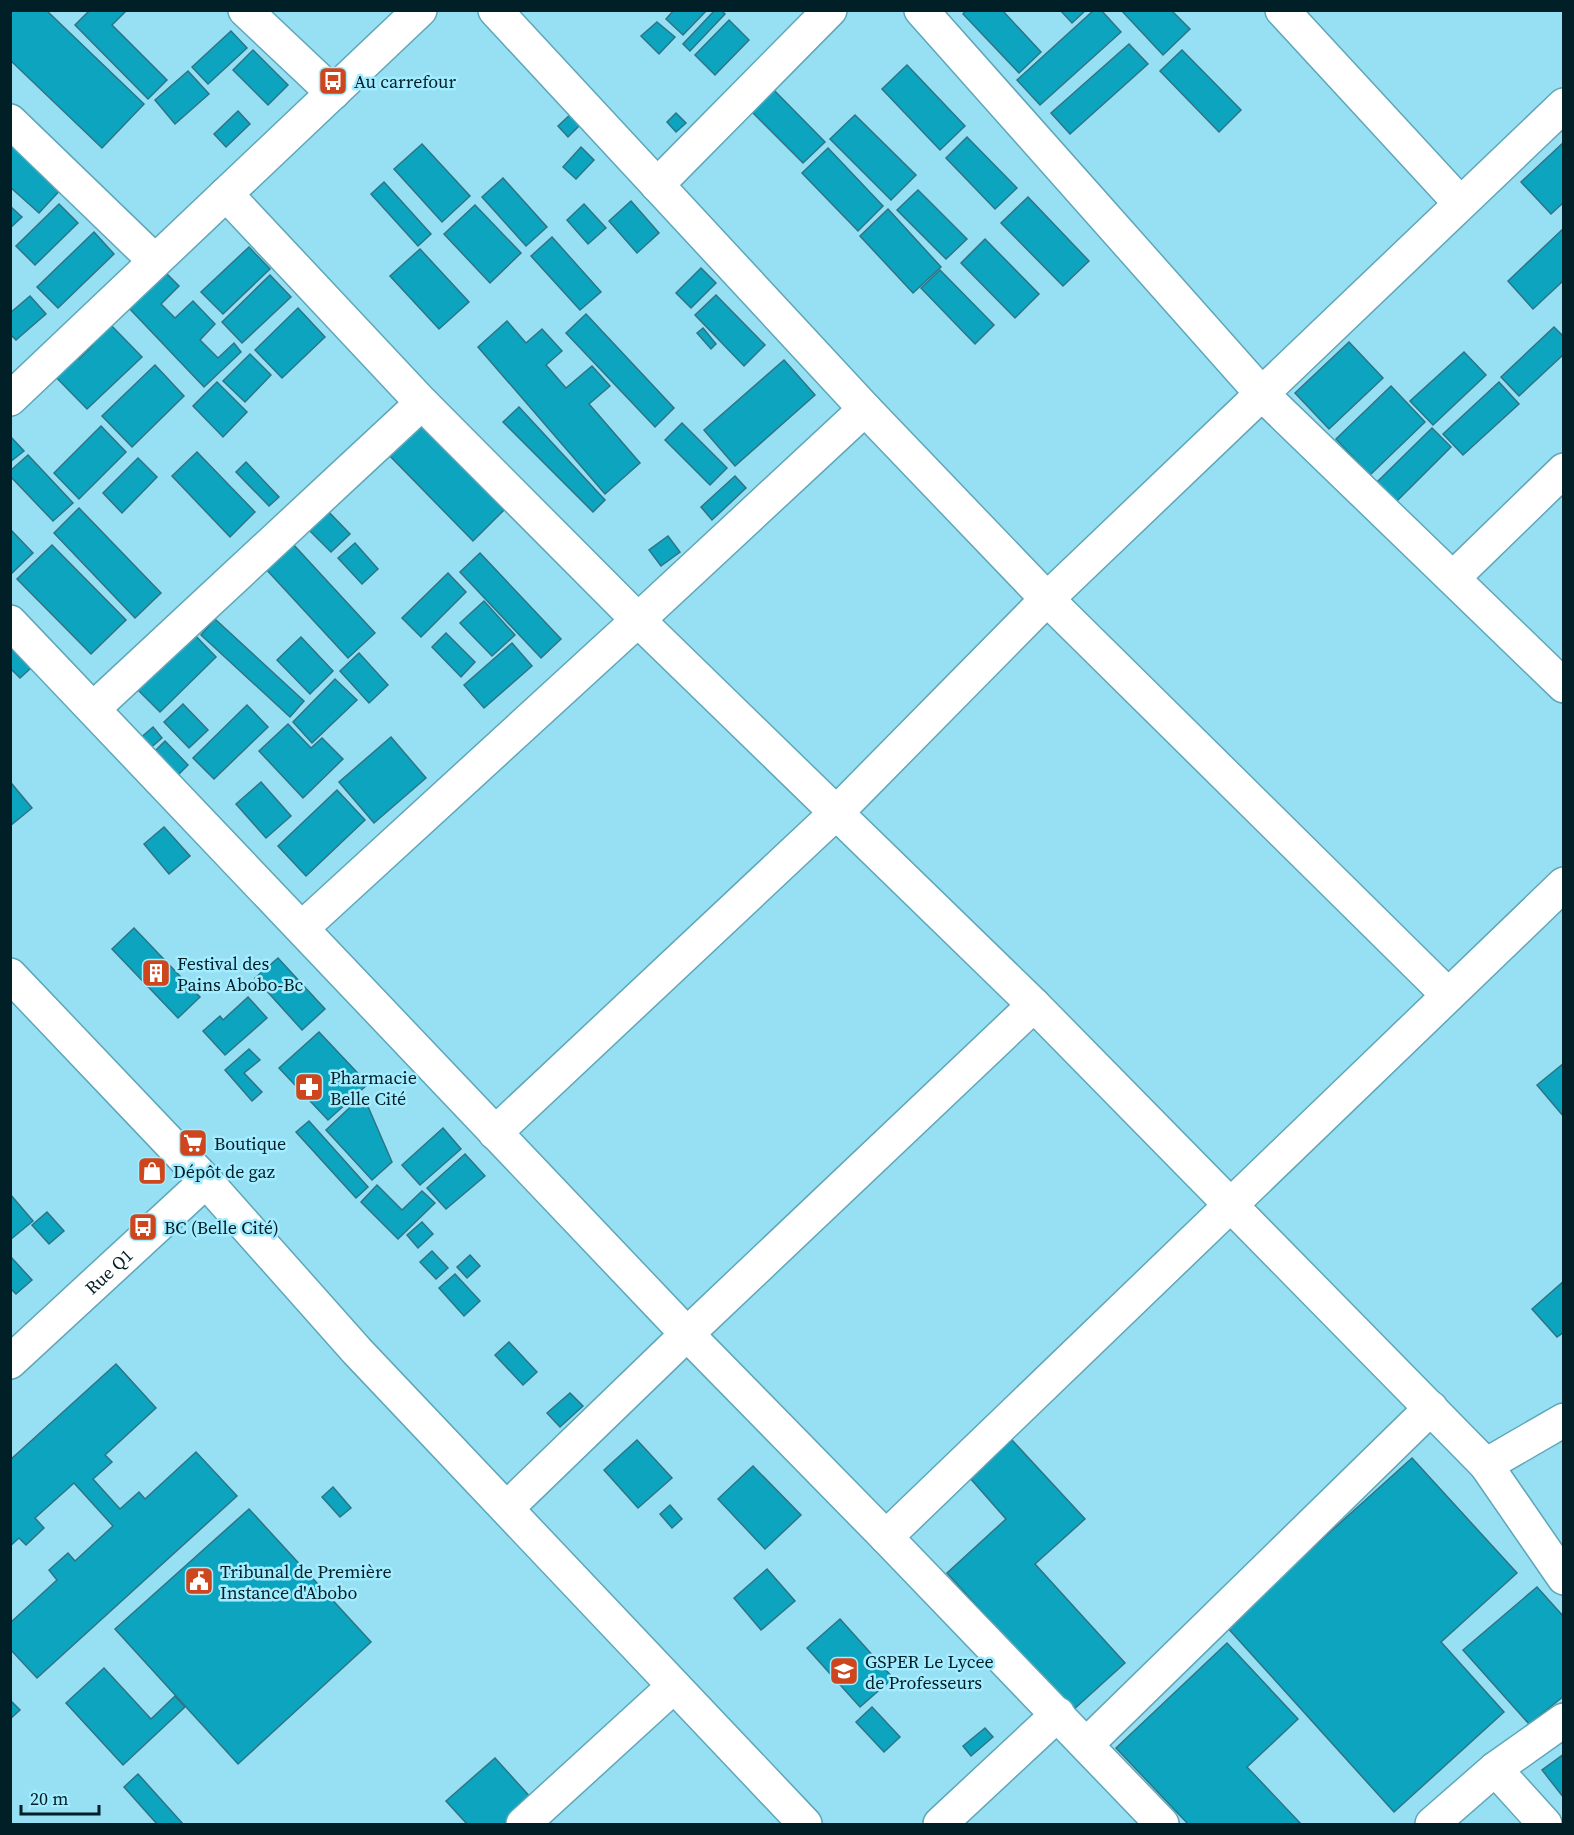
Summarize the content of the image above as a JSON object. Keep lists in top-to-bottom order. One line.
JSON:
{"streets":{"street":["Rue Q1"]},"places":{"bus stop":["Au carrefour","BC (Belle Cité)"],"building":["Festival des Pains Abobo-Bc"],"pharmacy":["Pharmacie Belle Cité"],"supermarket":["Boutique"],"shop":["Dépôt de gaz"],"public building":["Tribunal de Première Instance d'Abobo"],"school or university":["GSPER Le Lycee de Professeurs"]},"scale_bar":"20 m"}
